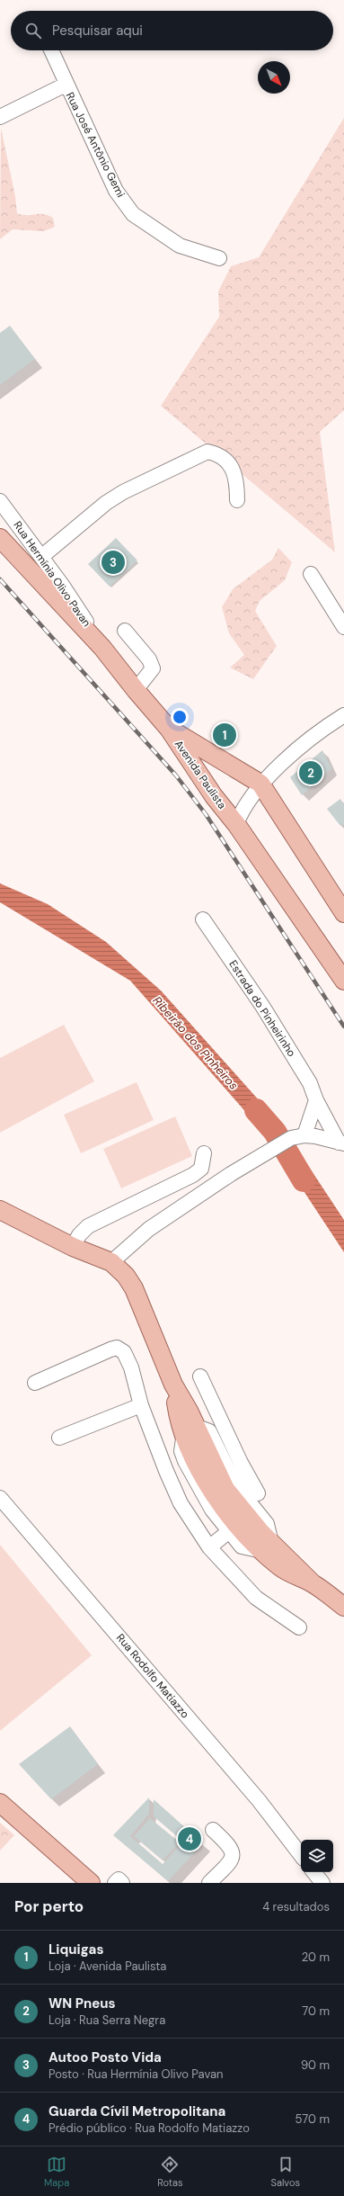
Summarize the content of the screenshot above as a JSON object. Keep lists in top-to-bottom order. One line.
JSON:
{"streets":{"main road":["Avenida Paulista"],"street":["Rua José Antônio Gemi","Rua Hermínia Olivo Pavan","Estrada do Pinheirinho","Rua Rodolfo Matiazzo"]},"water":["Ribeirão dos Pinheiros"],"north":"bottom right","page":{"search":"Pesquisar aqui","pins":["3","1","2","4"],"heading":["Por perto","4 resultados"],"list":[{"mark":"1","name":"Liquigas","note":"Loja · Avenida Paulista","value":"20 m"},{"mark":"2","name":"WN Pneus","note":"Loja · Rua Serra Negra","value":"70 m"},{"mark":"3","name":"Autoo Posto Vida","note":"Posto · Rua Hermínia Olivo Pavan","value":"90 m"},{"mark":"4","name":"Guarda Cívil Metropolitana","note":"Prédio público · Rua Rodolfo Matiazzo","value":"570 m"}],"nav":["Mapa","Rotas","Salvos"]}}
